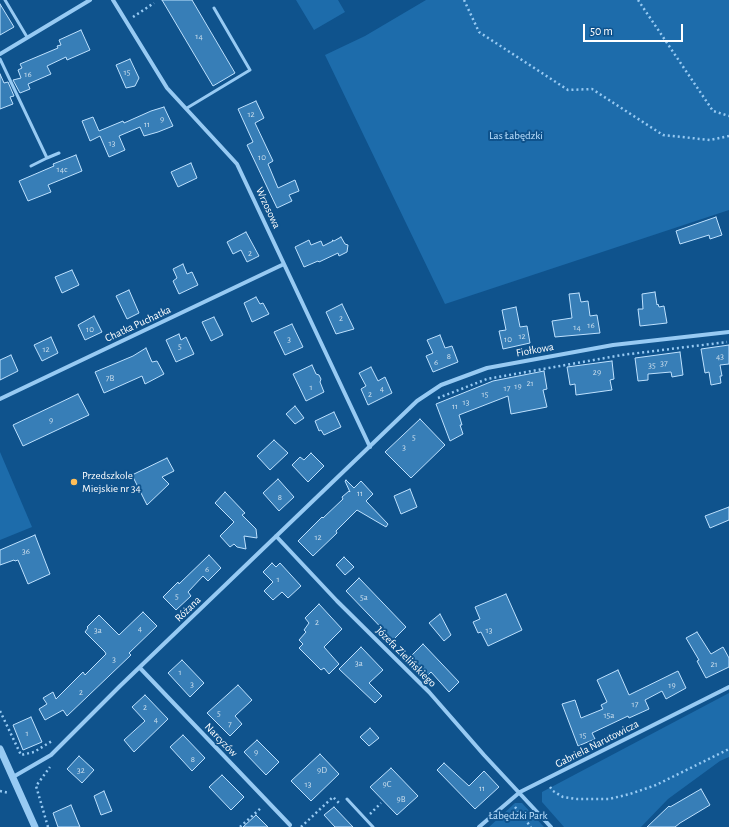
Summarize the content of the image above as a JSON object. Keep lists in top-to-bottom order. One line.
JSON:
{"streets":{"street":["Wrzosowa","Chatka Puchatka","Fiołkowa","Różana","Józefa Zielińskiego","Narcyzów","Gabriela Narutowicza"]},"crossings":[["Wrzosowa","Chatka Puchatka"],["Wrzosowa","Fiołkowa"],["Wrzosowa","Różana"],["Fiołkowa","Różana"],["Różana","Józefa Zielińskiego"],["Różana","Narcyzów"],["Józefa Zielińskiego","Gabriela Narutowicza"]],"parks":["Las Łabędzki","Łabędzki Park"],"places":["Przedszkole Miejskie nr 34"],"house_numbers":["14","15","16","12","9","11","13","10","14c","2","2","16","14","10","12","3","10","5","12","8","43","6","37","35","29","7B","21","19","1","4","17","2","15","13","11","9","5","3","11","8","12","36","6","1","5","5a","2","4","3a","13","3","3a","21","1","3","19","2","17","2","5","15a","4","7","1","15","9","8","32","9D","13","9C","11","9B"],"scale_bar":"50 m"}
